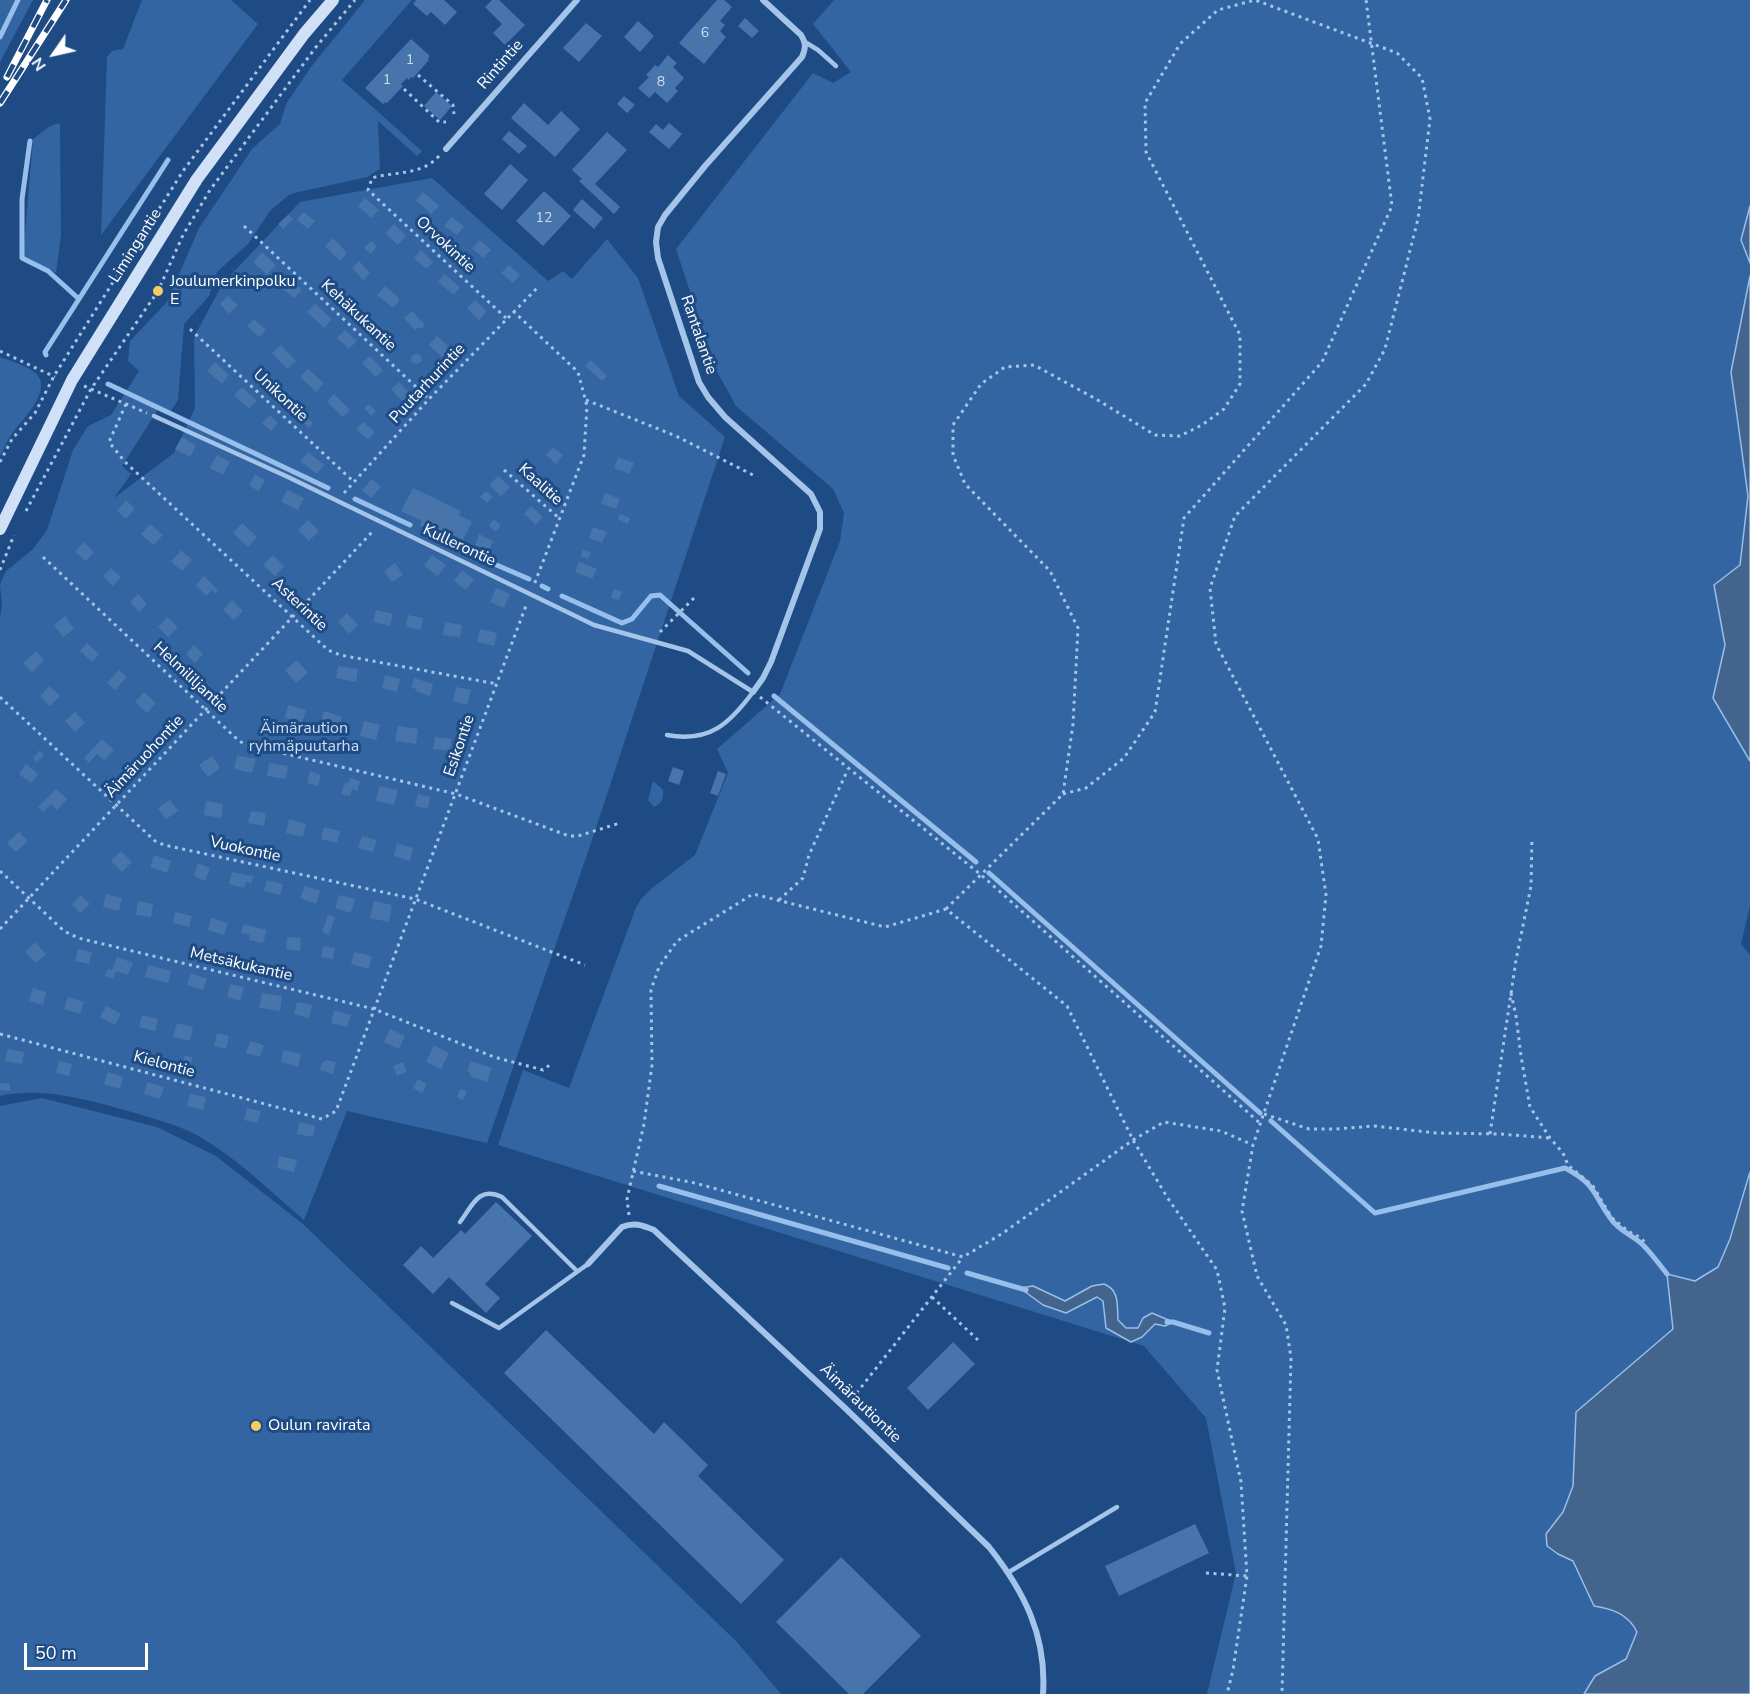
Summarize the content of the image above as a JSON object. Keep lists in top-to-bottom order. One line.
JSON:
{"streets":{"main road":["Limingantie"],"street":["Rintintie","Rantalantie","Äimärautiontie"],"lane":["Kullerontie"],"path":["Orvokintie","Kehäkukantie","Puutarhurintie","Unikontie","Kaalitie","Asterintie","Helmililjantie","Esikontie","Äimäruohontie","Vuokontie","Metsäkukantie","Kielontie"]},"crossings":[["Rintintie","Orvokintie"],["Orvokintie","Puutarhurintie"],["Kehäkukantie","Puutarhurintie"],["Rantalantie","Kullerontie"],["Puutarhurintie","Unikontie"],["Puutarhurintie","Kullerontie"],["Puutarhurintie","Esikontie"],["Kaalitie","Esikontie"],["Kullerontie","Esikontie"],["Kullerontie","Äimäruohontie"],["Asterintie","Esikontie"],["Asterintie","Äimäruohontie"],["Helmililjantie","Esikontie"],["Helmililjantie","Äimäruohontie"],["Esikontie","Vuokontie"],["Esikontie","Metsäkukantie"],["Esikontie","Kielontie"],["Äimäruohontie","Vuokontie"],["Äimäruohontie","Metsäkukantie"]],"parks":["Äimäraution ryhmäpuutarha"],"places":["Joulumerkinpolku E","Oulun ravirata"],"house_numbers":["6","1","1","8","12"],"scale_bar":"50 m","north":"bottom left"}
